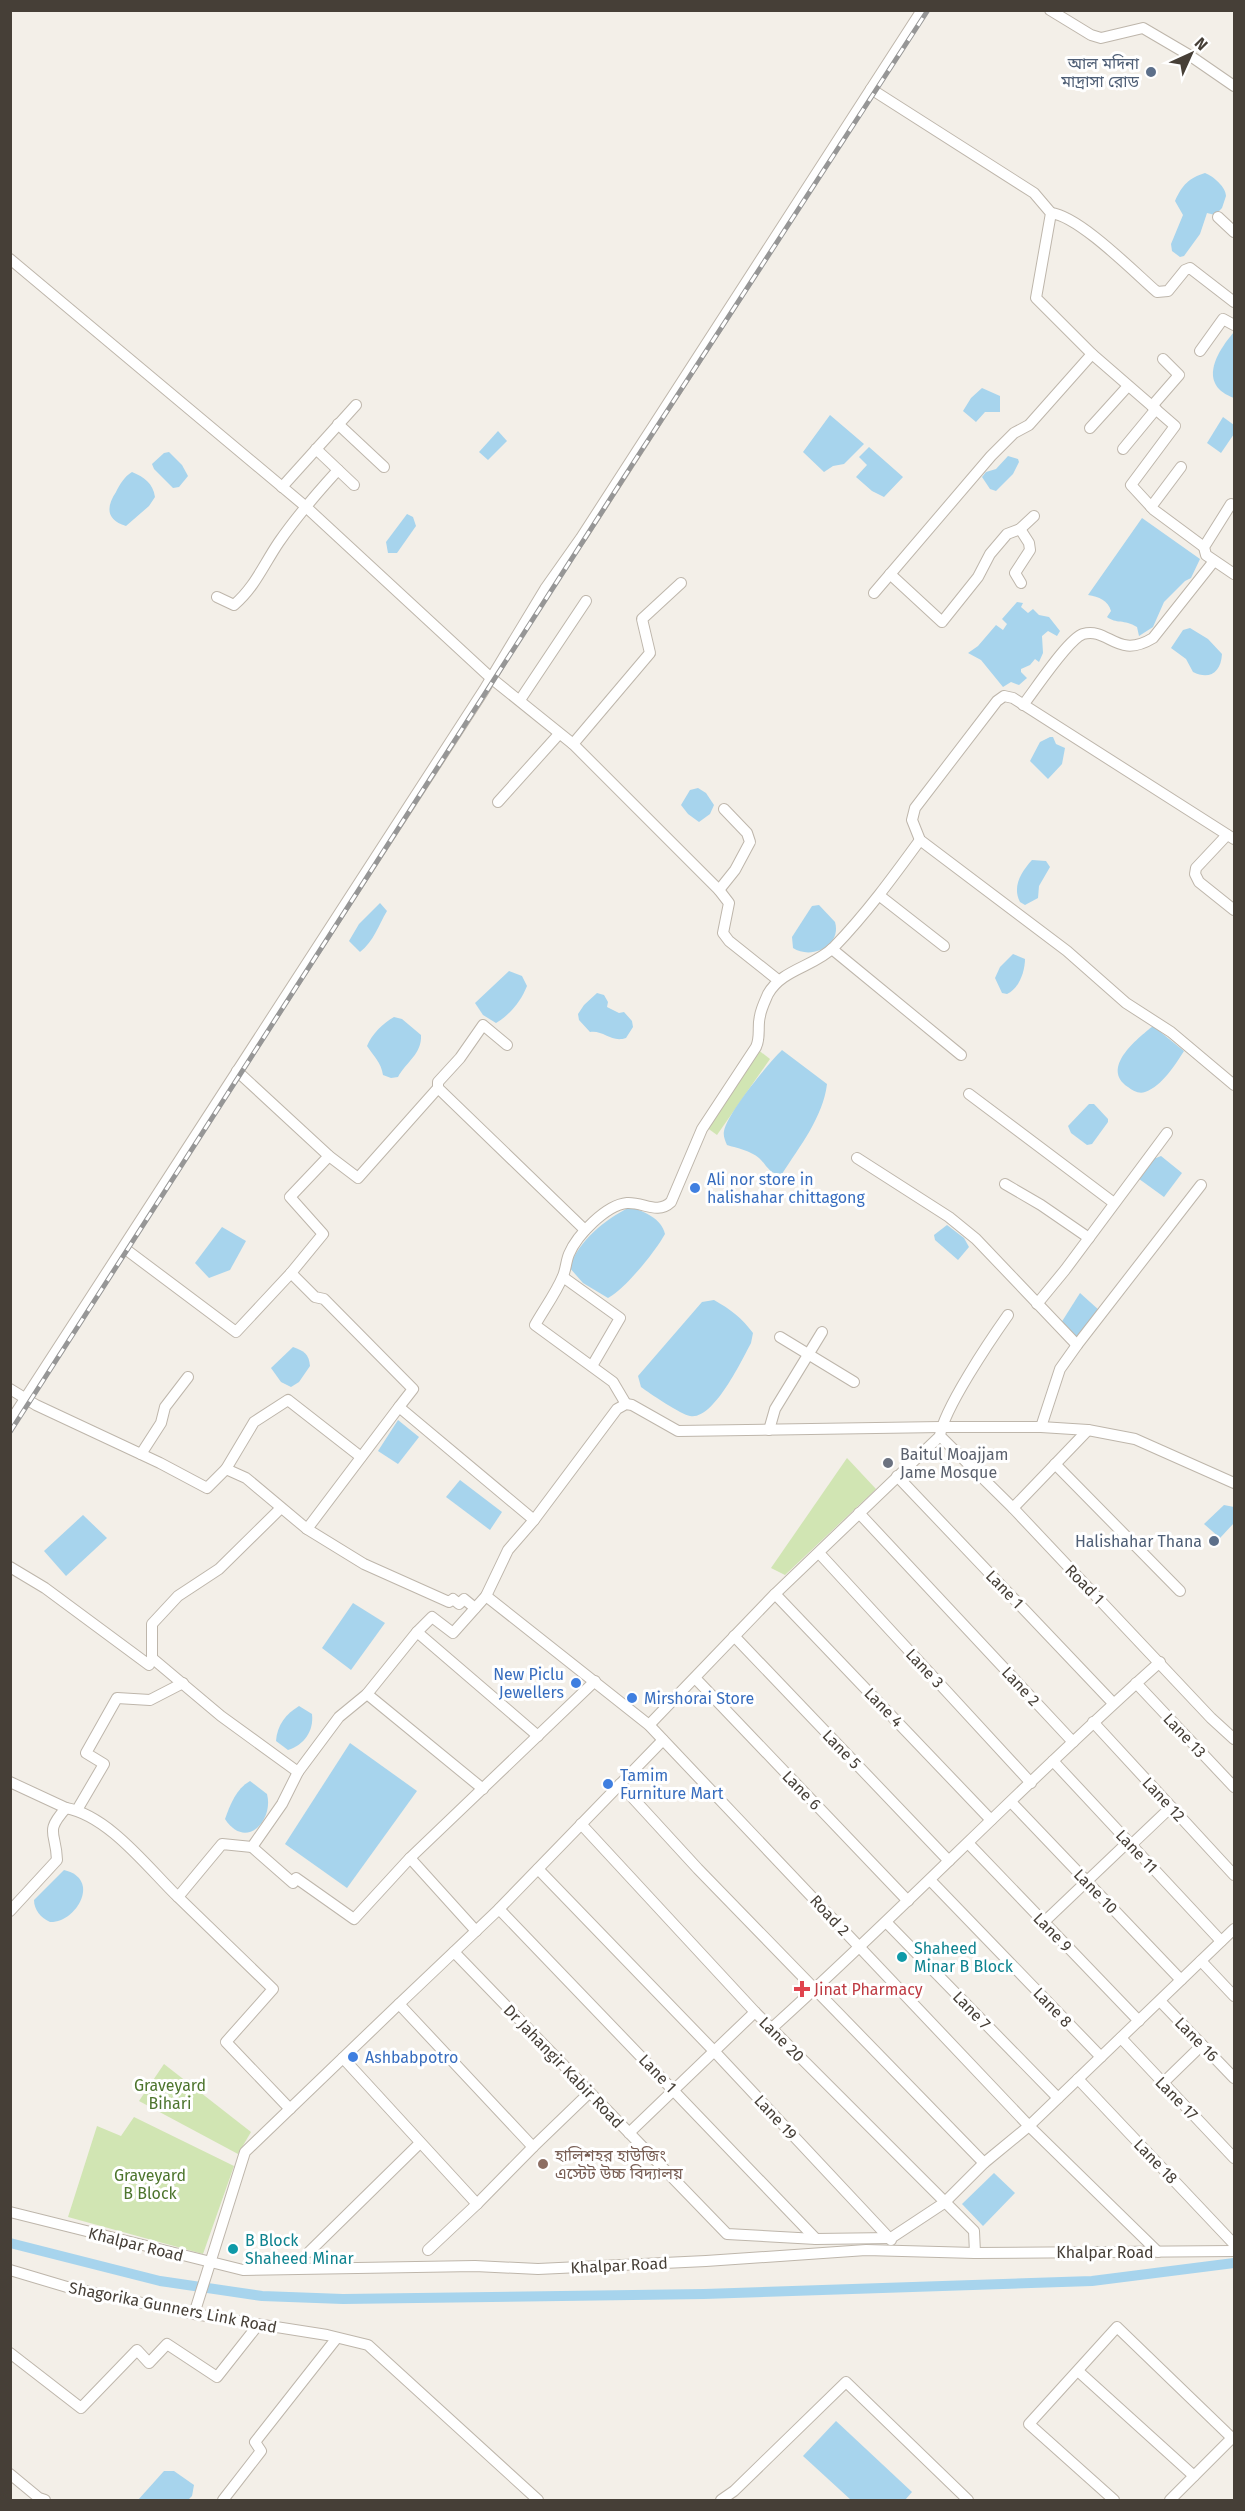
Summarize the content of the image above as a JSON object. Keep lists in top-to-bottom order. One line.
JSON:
{"streets":{"street":["Road 1","Lane 1","Lane 3","Lane 2","Lane 4","Lane 13","Lane 5","Lane 6","Lane 12","Lane 11","Lane 10","Road 2","Lane 9","Lane 8","Lane 7","Lane 20","Lane 16","Dr Jahangir Kabir Road","Lane 17","Lane 19","Lane 18","Khalpar Road","Shagorika Gunners Link Road"]},"crossings":[["Lane 1","Dr Jahangir Kabir Road"],["Road 2","Khalpar Road"],["Lane 20","Khalpar Road"],["Dr Jahangir Kabir Road","Lane 19"]],"parks":["Graveyard Bihari","Graveyard B Block"],"places":{"other":["আল মদিনা মাদ্রাসা রোড","Ali nor store in halishahar chittagong","Baitul Moajjam Jame Mosque","Halishahar Thana","New Piclu Jewellers","Mirshorai Store","Tamim Furniture Mart","Shaheed Minar B Block","Ashbabpotro","হালিশহর হাউজিং এস্টেট উচ্চ বিদ্যালয়","B Block Shaheed Minar"],"health":["Jinat Pharmacy"]},"north":"top right"}
